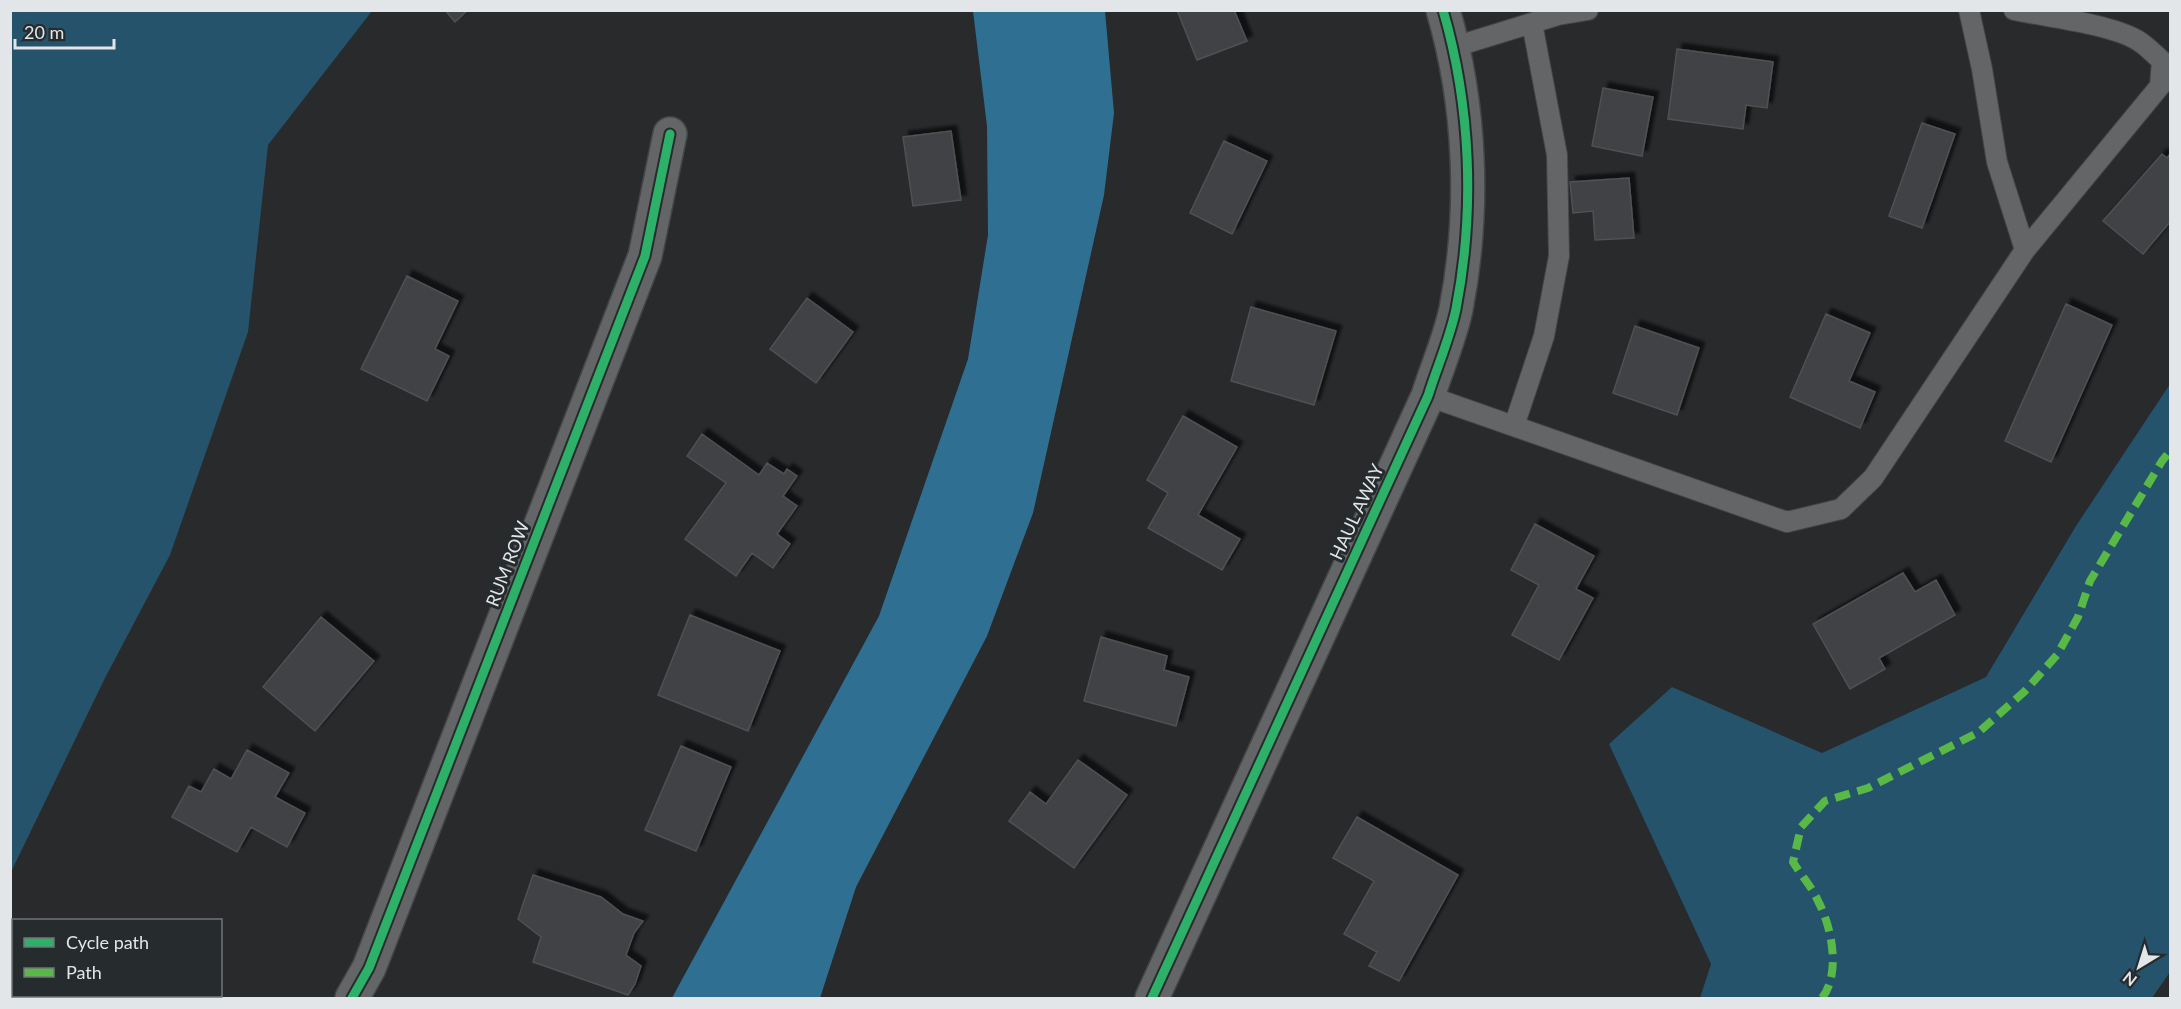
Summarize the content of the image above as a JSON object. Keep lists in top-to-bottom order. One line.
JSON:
{"streets":{"street":["HAUL AWAY","RUM ROW"]},"legend":["Cycle path","Path"],"scale_bar":"20 m","north":"bottom left"}
